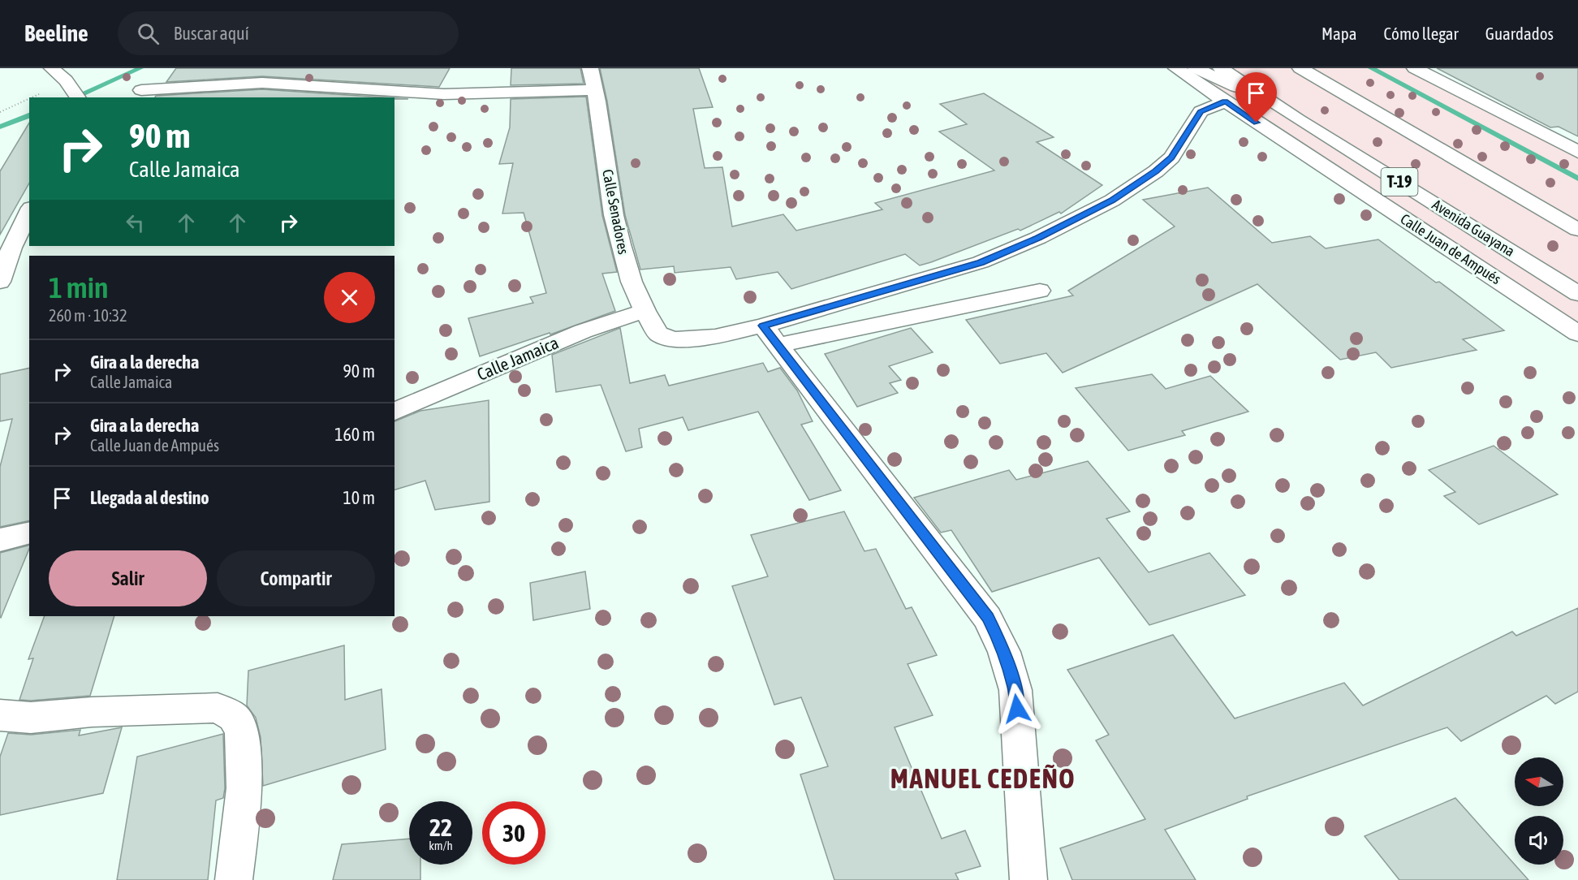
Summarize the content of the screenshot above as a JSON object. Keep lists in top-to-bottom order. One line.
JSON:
{"streets":{"main road":["T-19","Calle Senadores","Avenida Guayana","Calle Juan de Ampués","Calle Jamaica"]},"crossings":[["T-19","Avenida Guayana"],["Calle Senadores","Calle Jamaica"]],"districts":["MANUEL CEDEÑO"],"north":"left","page":{"header":"Beeline","search":"Buscar aquí","nav":["Mapa","Cómo llegar","Guardados"],"turn":["90 m","Calle Jamaica"],"heading":["1 min","260 m · 10:32"],"list":[{"name":"Gira a la derecha","note":"Calle Jamaica","value":"90 m"},{"name":"Gira a la derecha","note":"Calle Juan de Ampués","value":"160 m"},{"name":"Llegada al destino","value":"10 m"}],"buttons":["Salir","Compartir"],"speed":"22 km/h","limit":"30"}}
